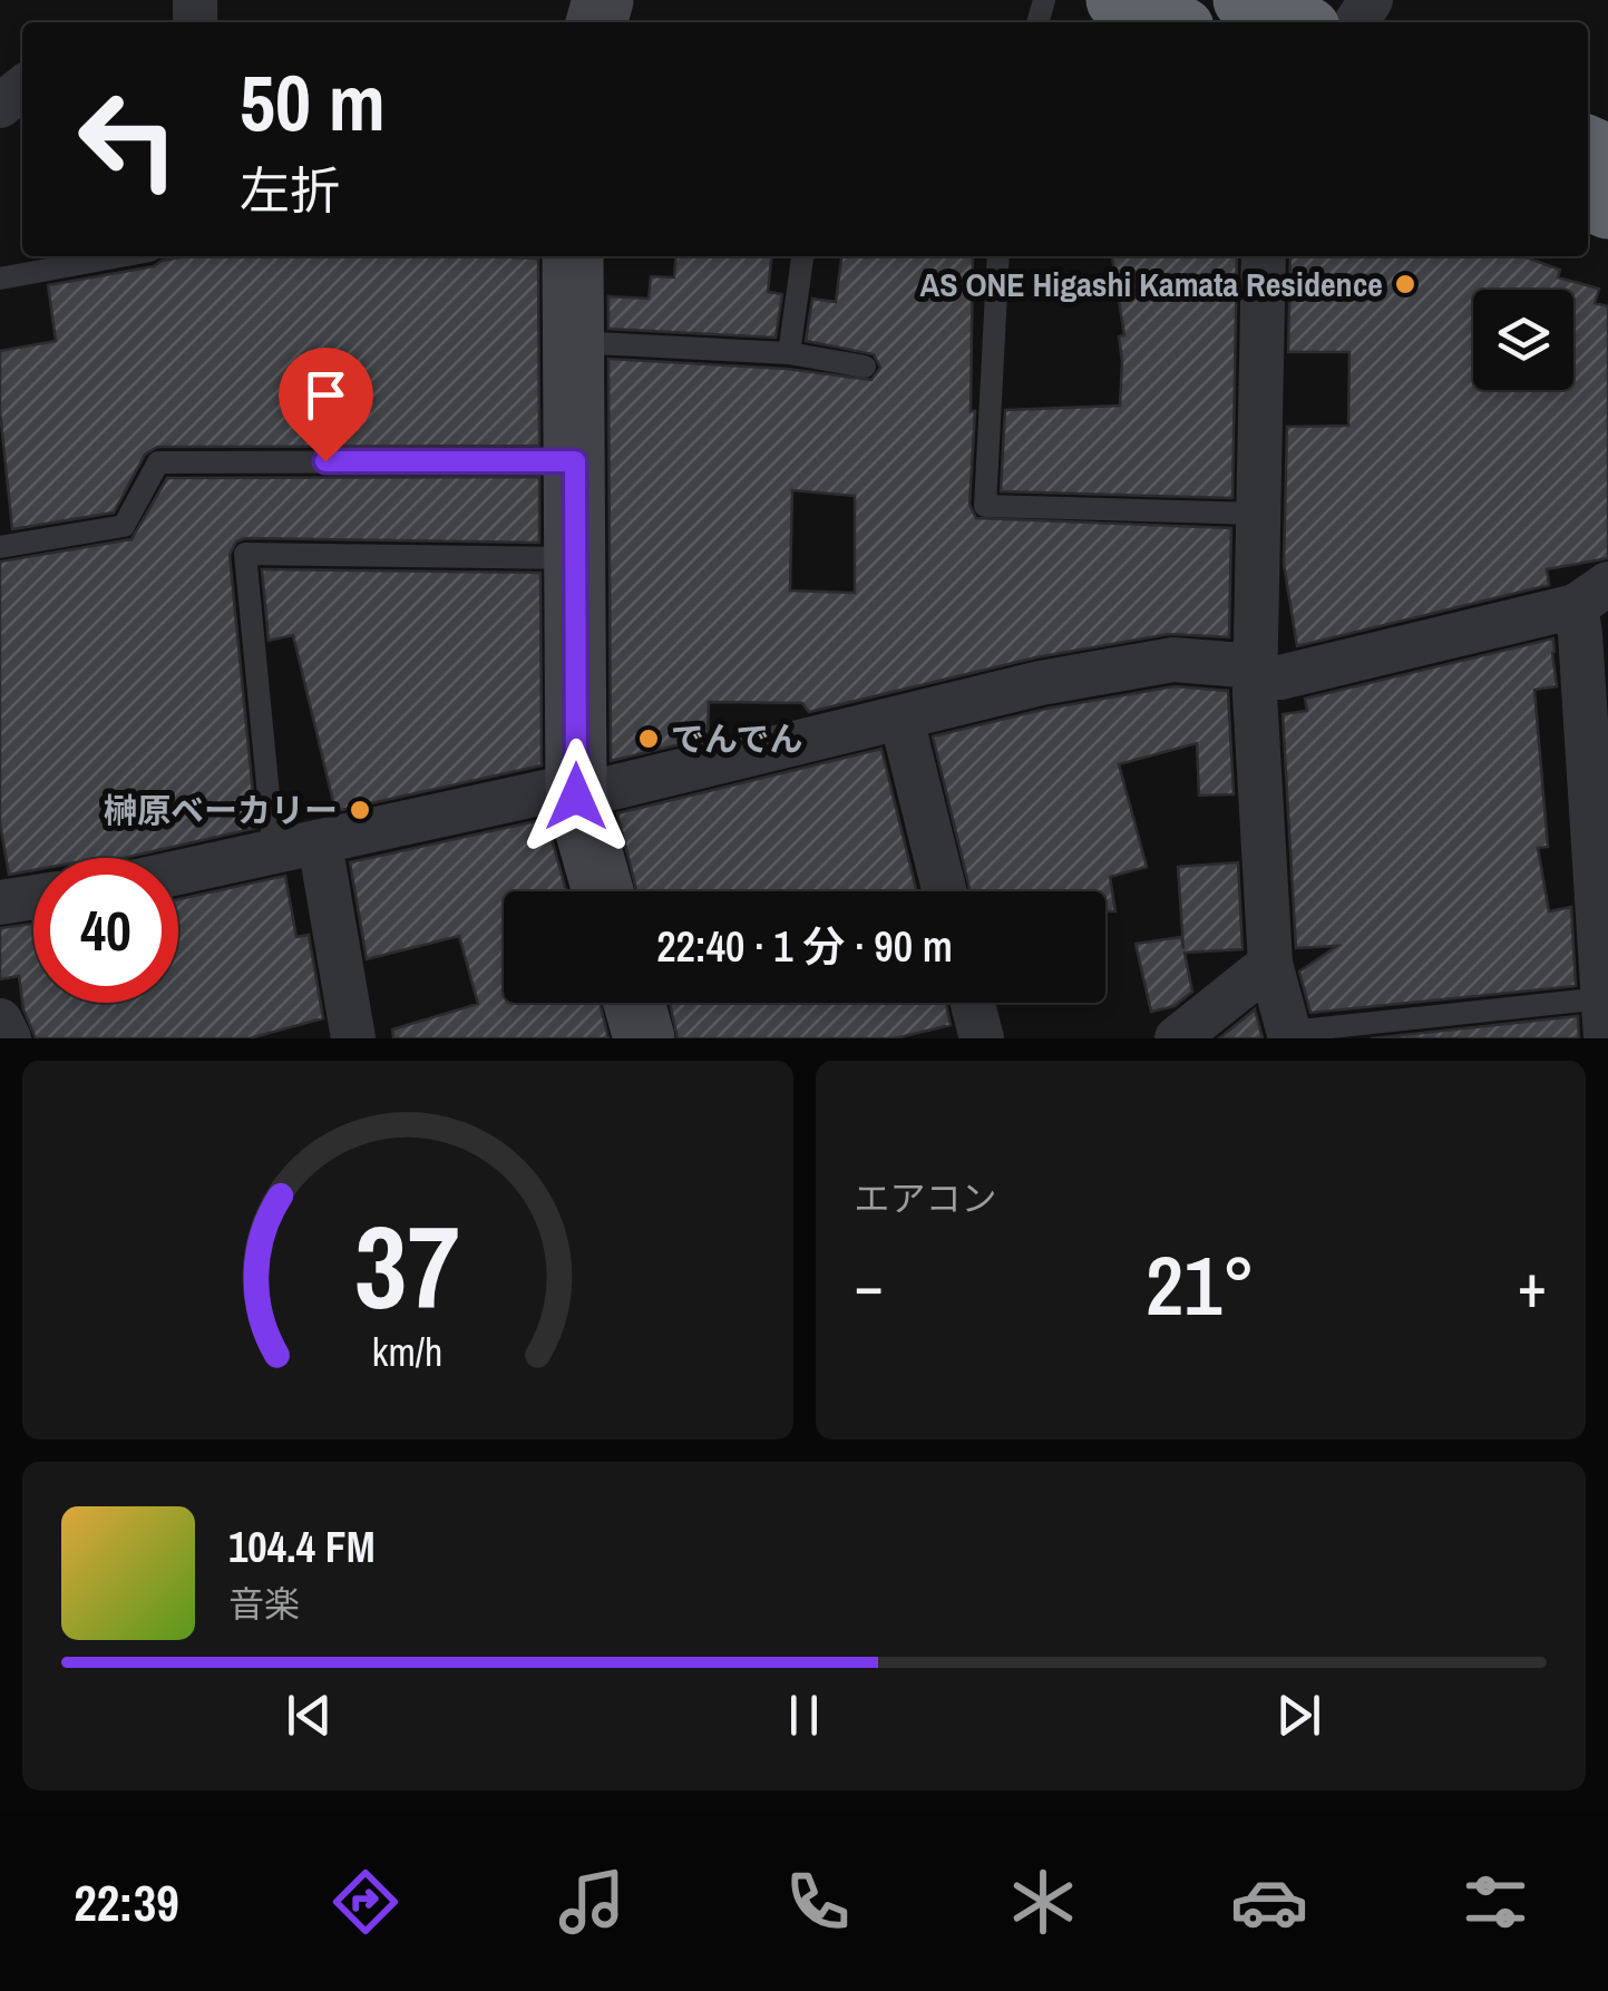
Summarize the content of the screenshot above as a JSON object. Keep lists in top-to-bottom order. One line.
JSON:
{"places":["AS ONE Higashi Kamata Residence","でんでん","榊原ベーカリー"],"page":{"turn":["50 m","左折"],"limit":"40","trip":"22:40 · 1 分 · 90 m","tile":"エアコン","heat":["−","21°","+"],"song":["104.4 FM","音楽"],"tabs":"22:39","gauge":["37","km/h"]}}
